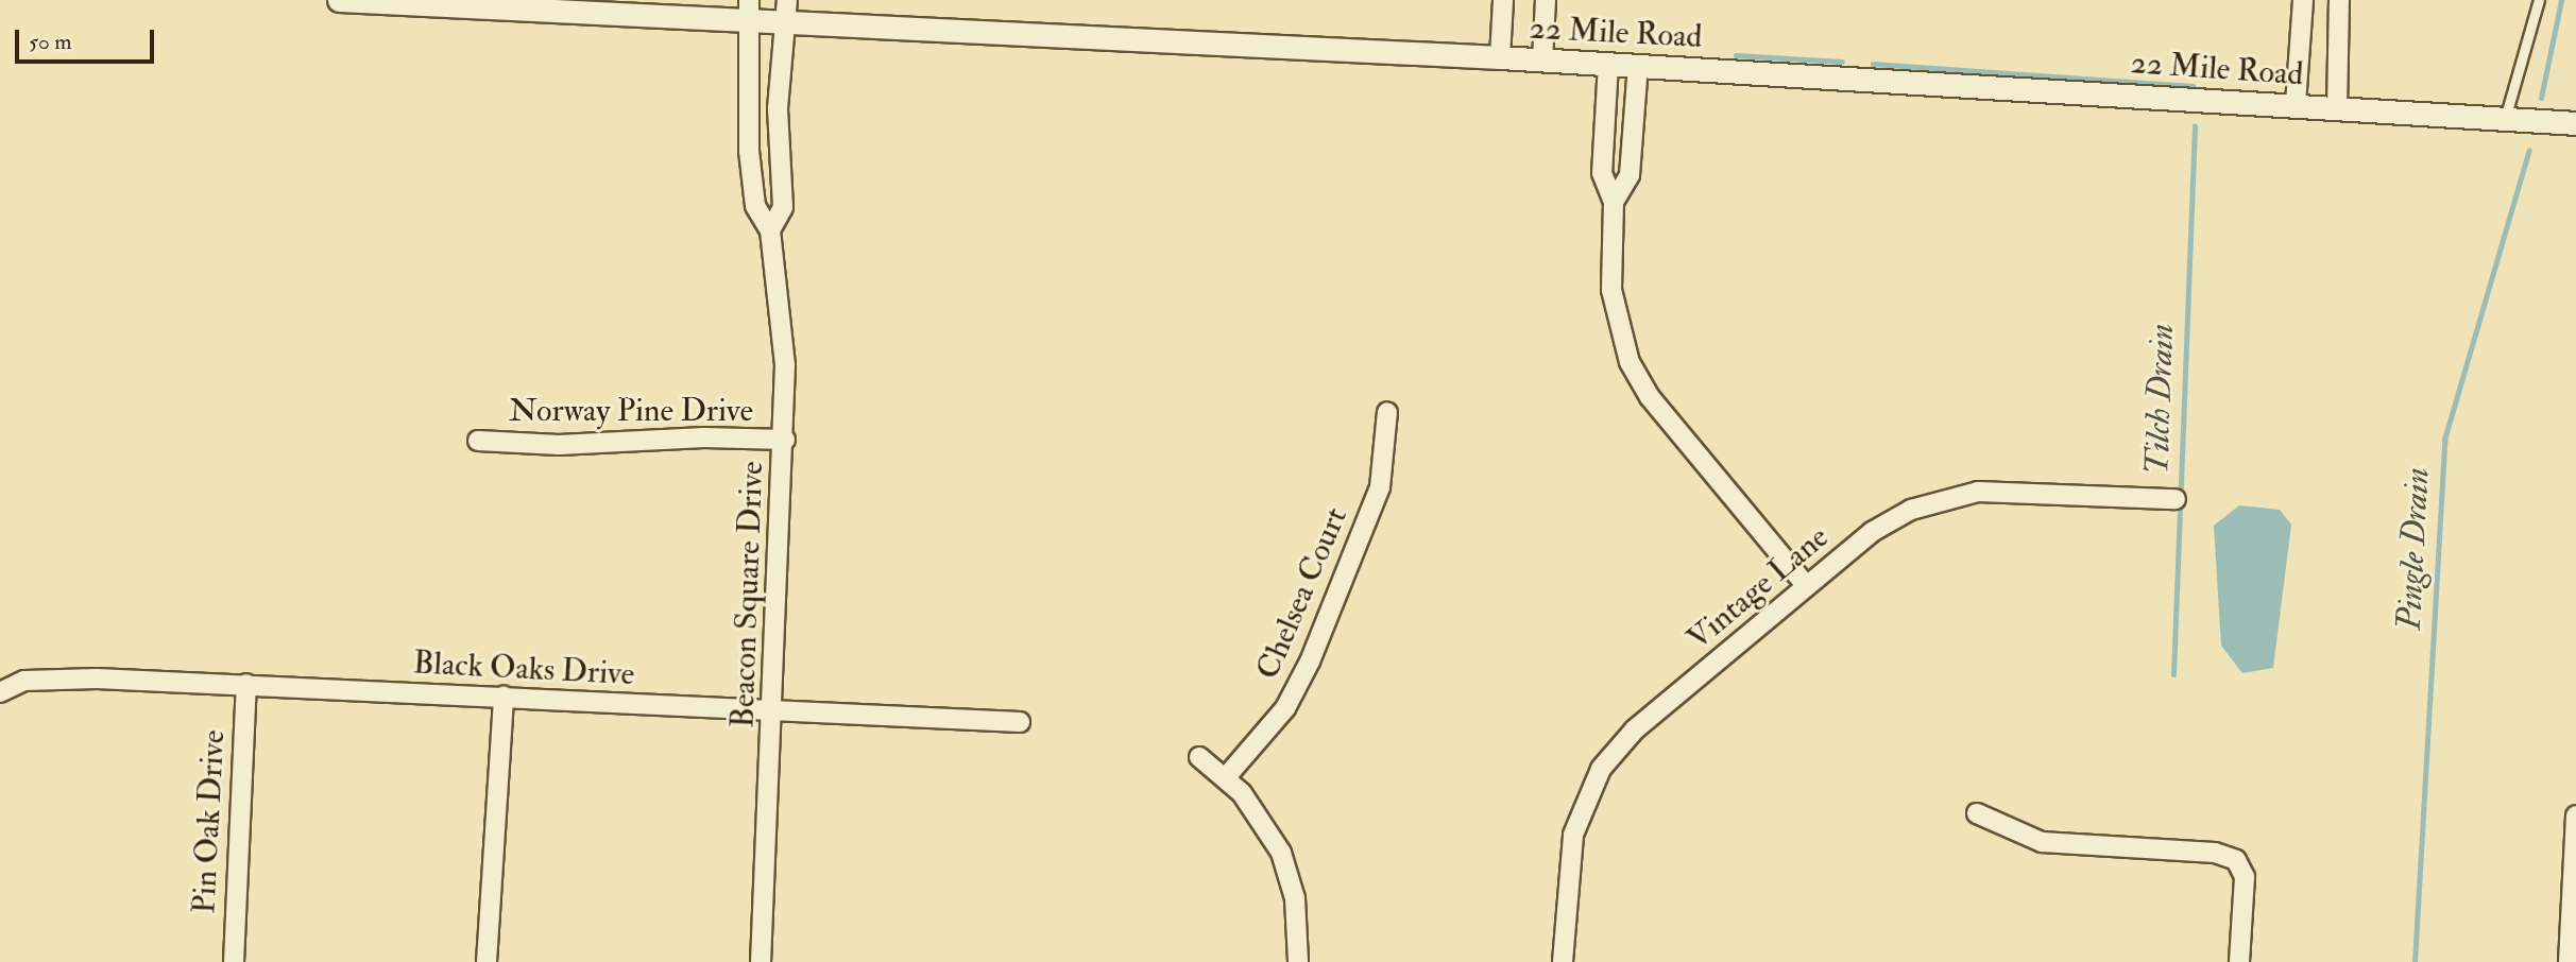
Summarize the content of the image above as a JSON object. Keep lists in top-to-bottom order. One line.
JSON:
{"streets":{"street":["22 Mile Road","Norway Pine Drive","Vintage Lane","Chelsea Court","Beacon Square Drive","Black Oaks Drive","Pin Oak Drive"]},"crossings":[["22 Mile Road","Beacon Square Drive"],["Norway Pine Drive","Beacon Square Drive"],["Beacon Square Drive","Black Oaks Drive"],["Black Oaks Drive","Pin Oak Drive"]],"water":["Tilch Drain","Pingle Drain"],"scale_bar":"50 m"}
